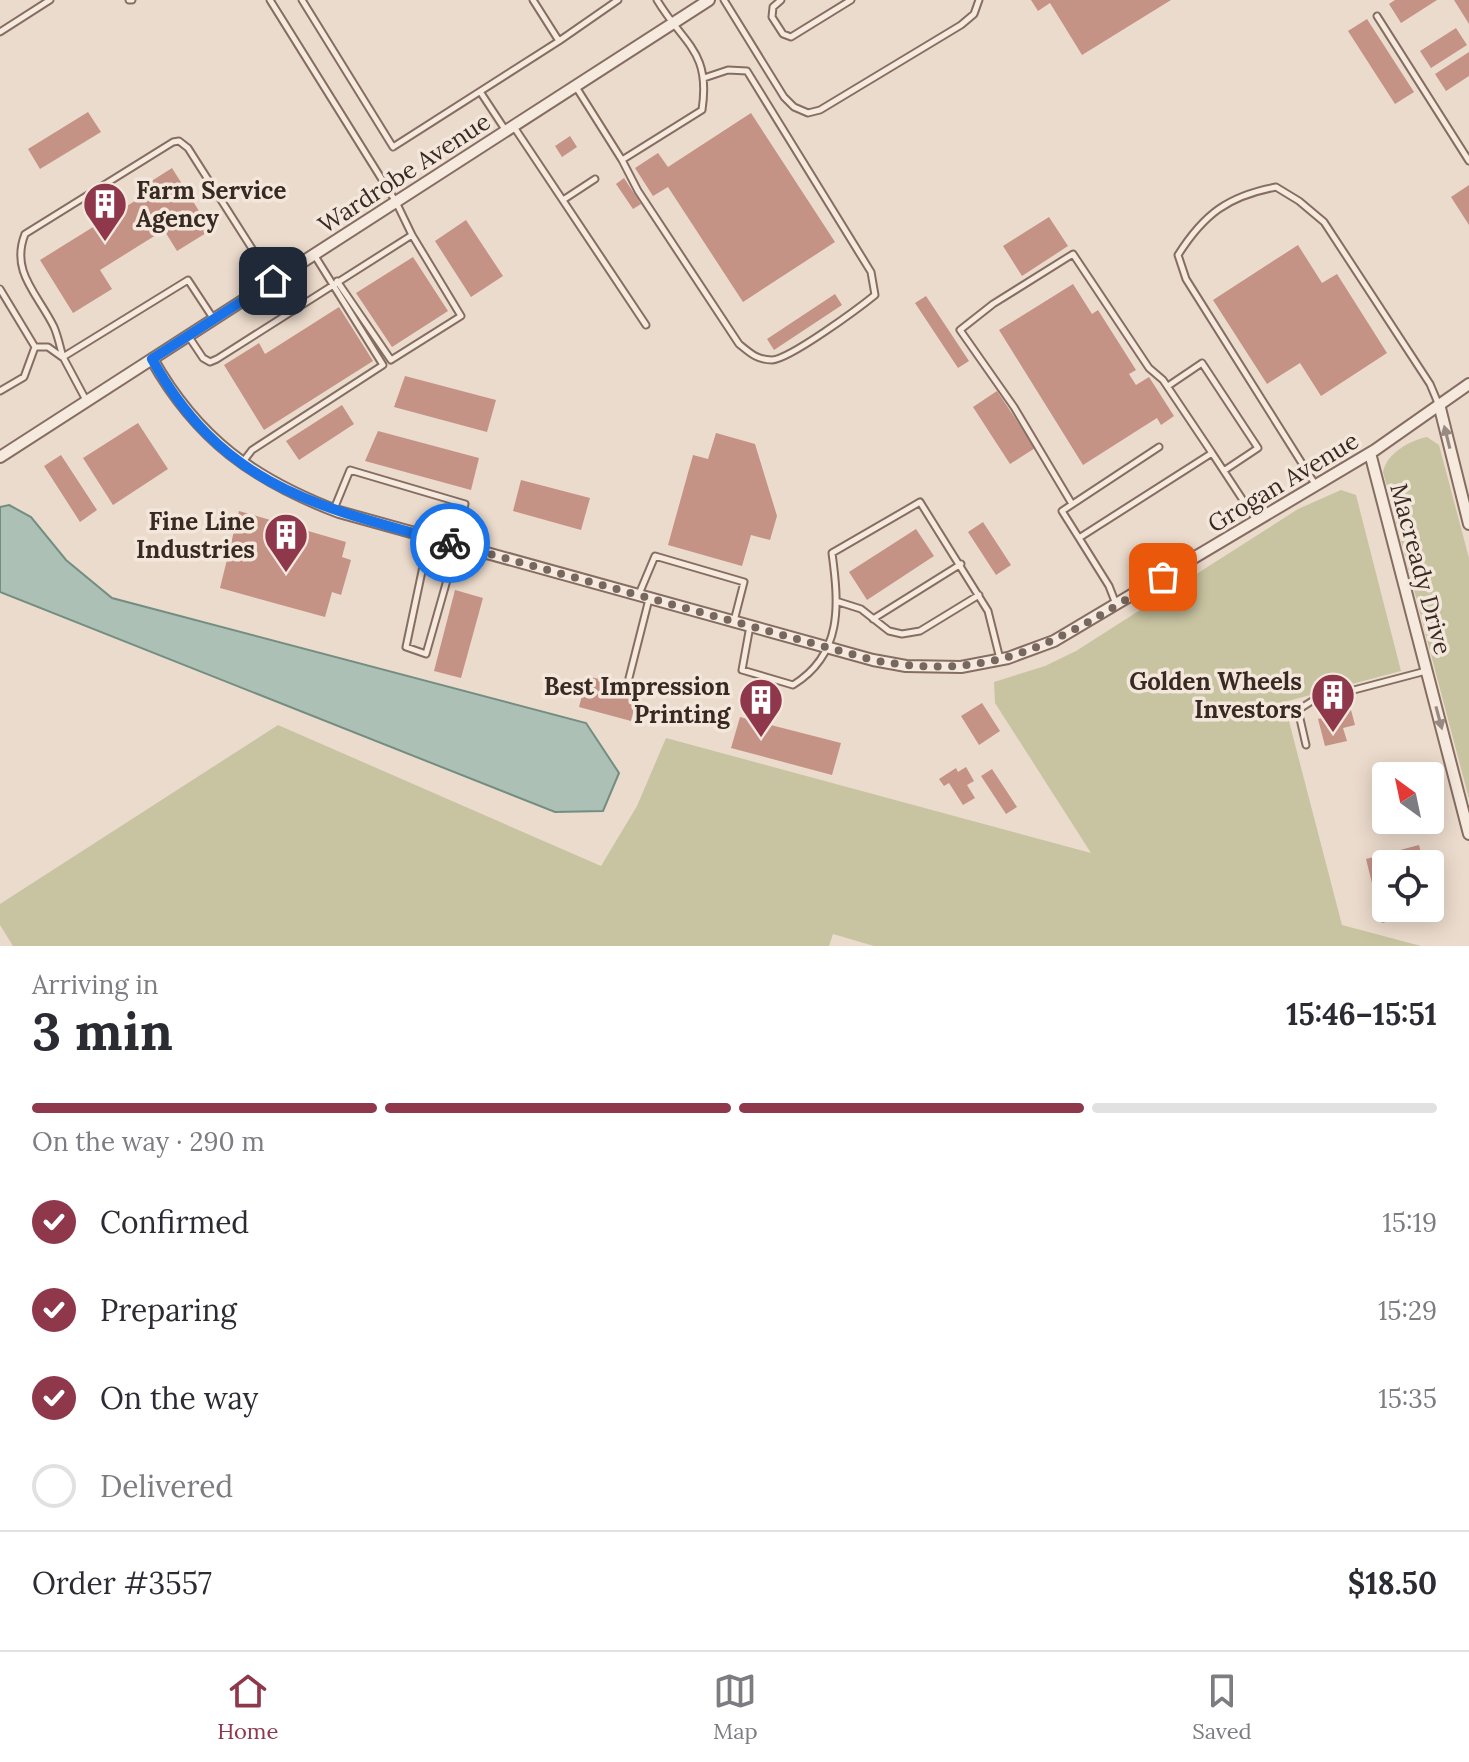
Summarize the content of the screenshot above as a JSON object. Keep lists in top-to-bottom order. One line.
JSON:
{"streets":{"street":["Wardrobe Avenue","Grogan Avenue","Macready Drive"]},"crossings":[["Wardrobe Avenue","Grogan Avenue"],["Grogan Avenue","Macready Drive"]],"one_way":["Macready Drive"],"places":{"building":["Farm Service Agency","Fine Line Industries","Golden Wheels Investors","Best Impression Printing"]},"north":"top left","page":{"heading":["3 min","Arriving in","15:46–15:51"],"panel":["Order #3557","$18.50"],"bar":"On the way · 290 m","list":[["Confirmed","15:19"],["Preparing","15:29"],["On the way","15:35"],"Delivered"],"tabs":["Home","Map","Saved"]}}
